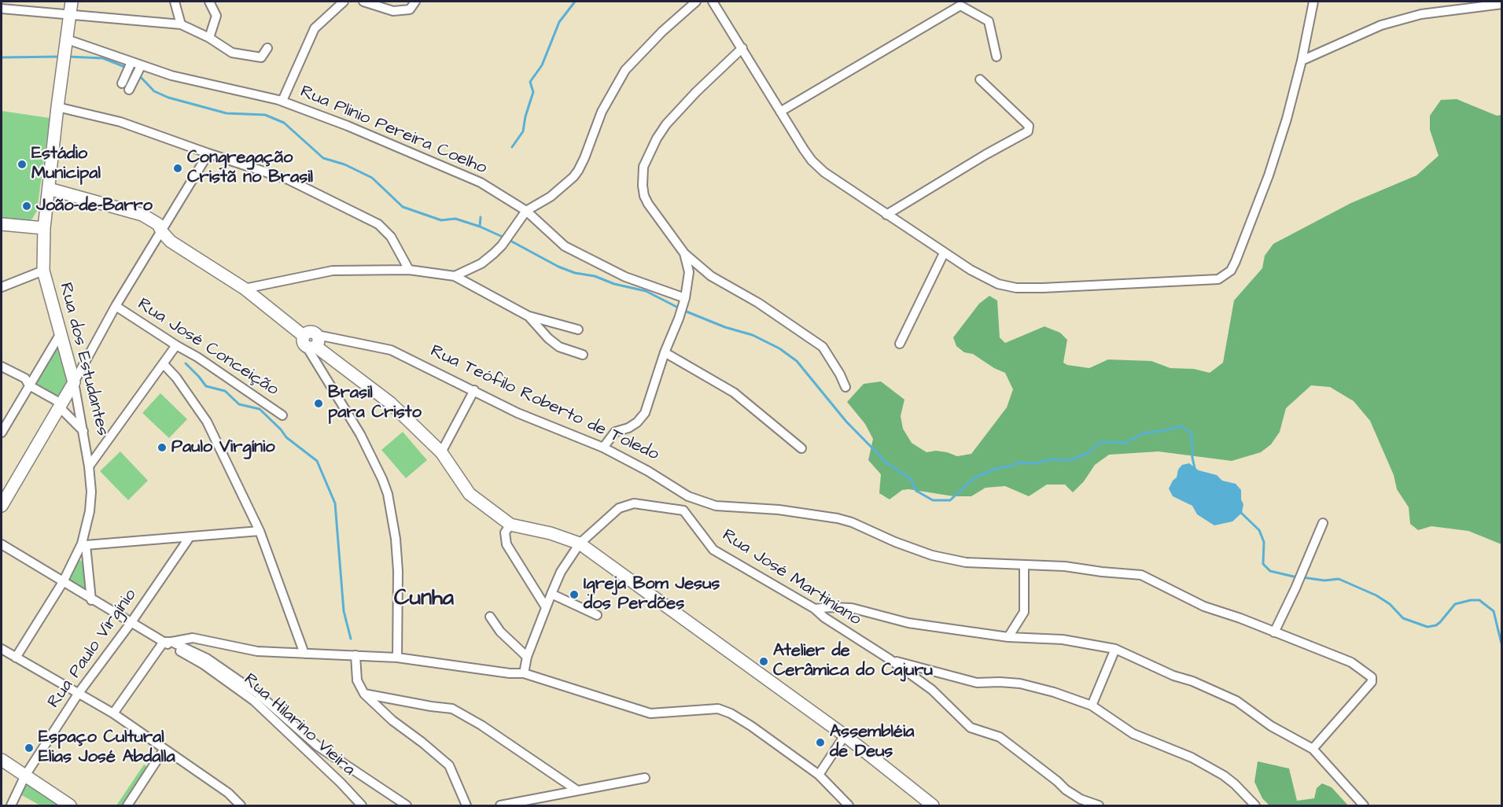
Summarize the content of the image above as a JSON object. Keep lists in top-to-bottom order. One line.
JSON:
{"streets":{"street":["Rua Plinio Pereira Coelho","Rua José Conceição","Rua dos Estudantes","Rua Teófilo Roberto de Toledo","Rua José Martiniano","Rua Paulo Virgínio","Rua Hilarino Vieira"]},"crossings":[["Rua Plinio Pereira Coelho","Rua dos Estudantes"],["Rua dos Estudantes","Rua Teófilo Roberto de Toledo"],["Rua dos Estudantes","Rua Hilarino Vieira"],["Rua Paulo Virgínio","Rua Hilarino Vieira"]],"districts":["Cunha"],"places":["Estádio Municipal","Congregação Cristã no Brasil","João-de-Barro","Brasil para Cristo","Paulo Virgínio","Igreja Bom Jesus dos Perdões","Atelier de Cerâmica do Cajuru","Assembléia de Deus","Espaço Cultural Elias José Abdalla"]}
